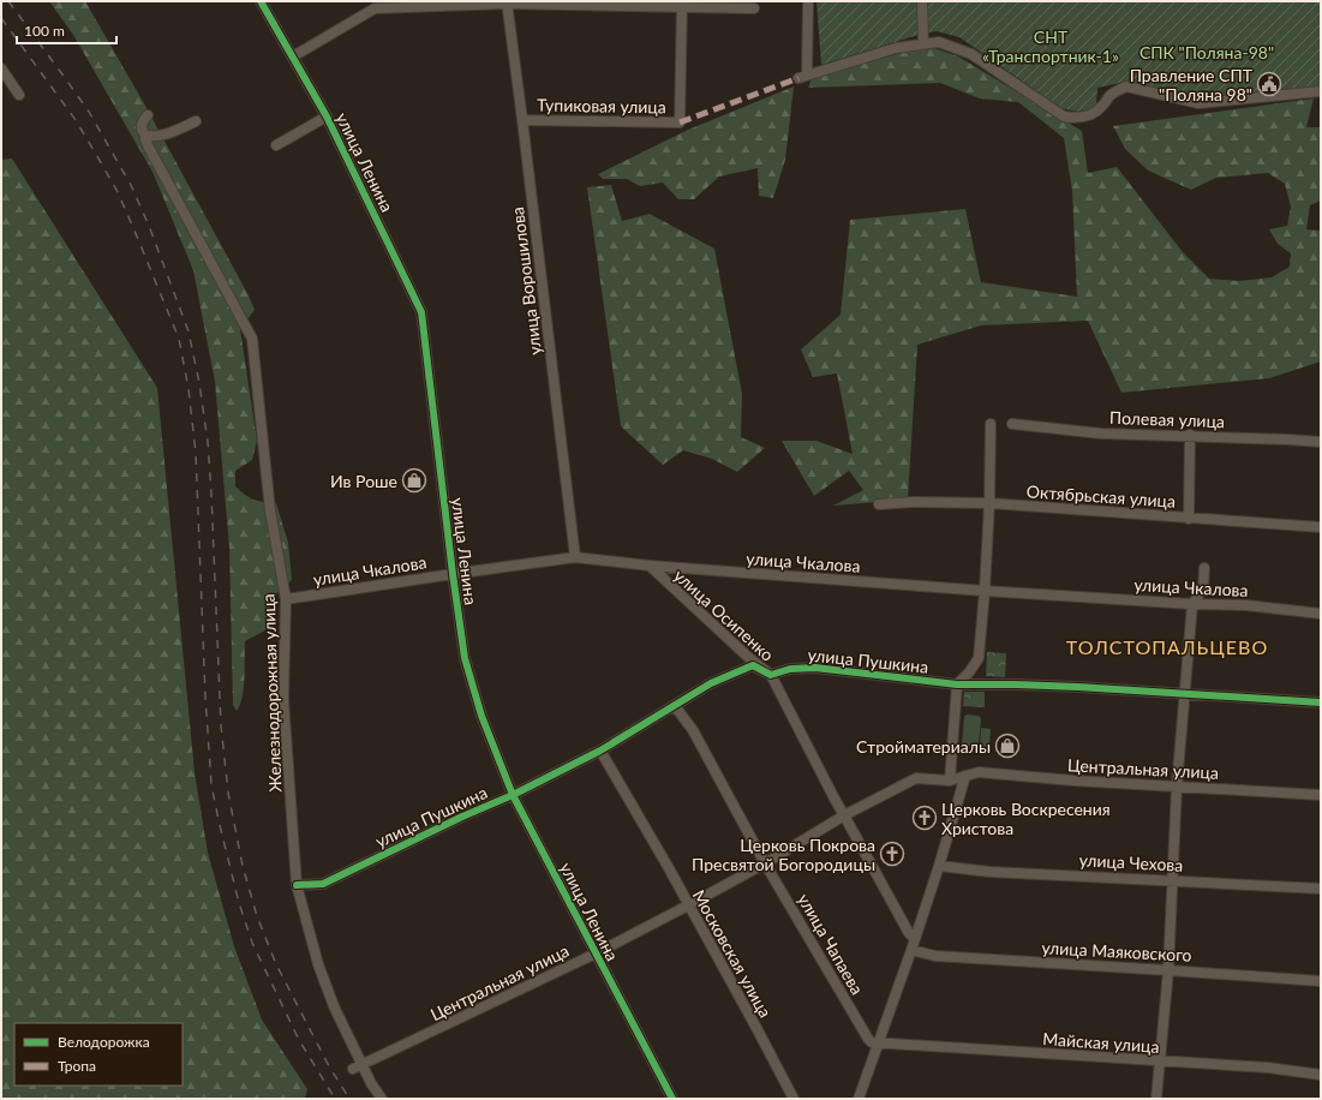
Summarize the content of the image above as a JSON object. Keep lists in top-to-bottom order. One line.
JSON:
{"streets":{"street":["Тупиковая улица","улица Ленина","улица Ворошилова","Полевая улица","Октябрьская улица","улица Чкалова","улица Осипенко","улица Пушкина","Железнодорожная улица","Центральная улица","улица Чехова","улица Чапаева","улица Маяковского","Московская улица","Майская улица"]},"crossings":[["Тупиковая улица","улица Ворошилова"],["улица Ленина","улица Чкалова"],["улица Ленина","улица Пушкина"],["улица Ленина","Центральная улица"],["улица Ворошилова","улица Чкалова"],["улица Чкалова","улица Осипенко"],["улица Чкалова","Железнодорожная улица"],["улица Осипенко","улица Пушкина"],["улица Осипенко","Центральная улица"],["улица Пушкина","Железнодорожная улица"],["улица Пушкина","улица Чапаева"],["улица Пушкина","Московская улица"],["Железнодорожная улица","Центральная улица"],["Центральная улица","улица Чапаева"],["Центральная улица","Московская улица"],["улица Чапаева","Майская улица"]],"districts":["ТОЛСТОПАЛЬЦЕВО"],"parks":["СНТ «Транспортник-1»","СПК \"Поляна-98\""],"places":{"public building":["Правление СПТ \"Поляна 98\""],"shop":["Ив Роше","Стройматериалы"],"church":["Церковь Воскресения Христова","Церковь Покрова Пресвятой Богородицы"]},"legend":["Велодорожка","Тропа"],"scale_bar":"100 m"}
